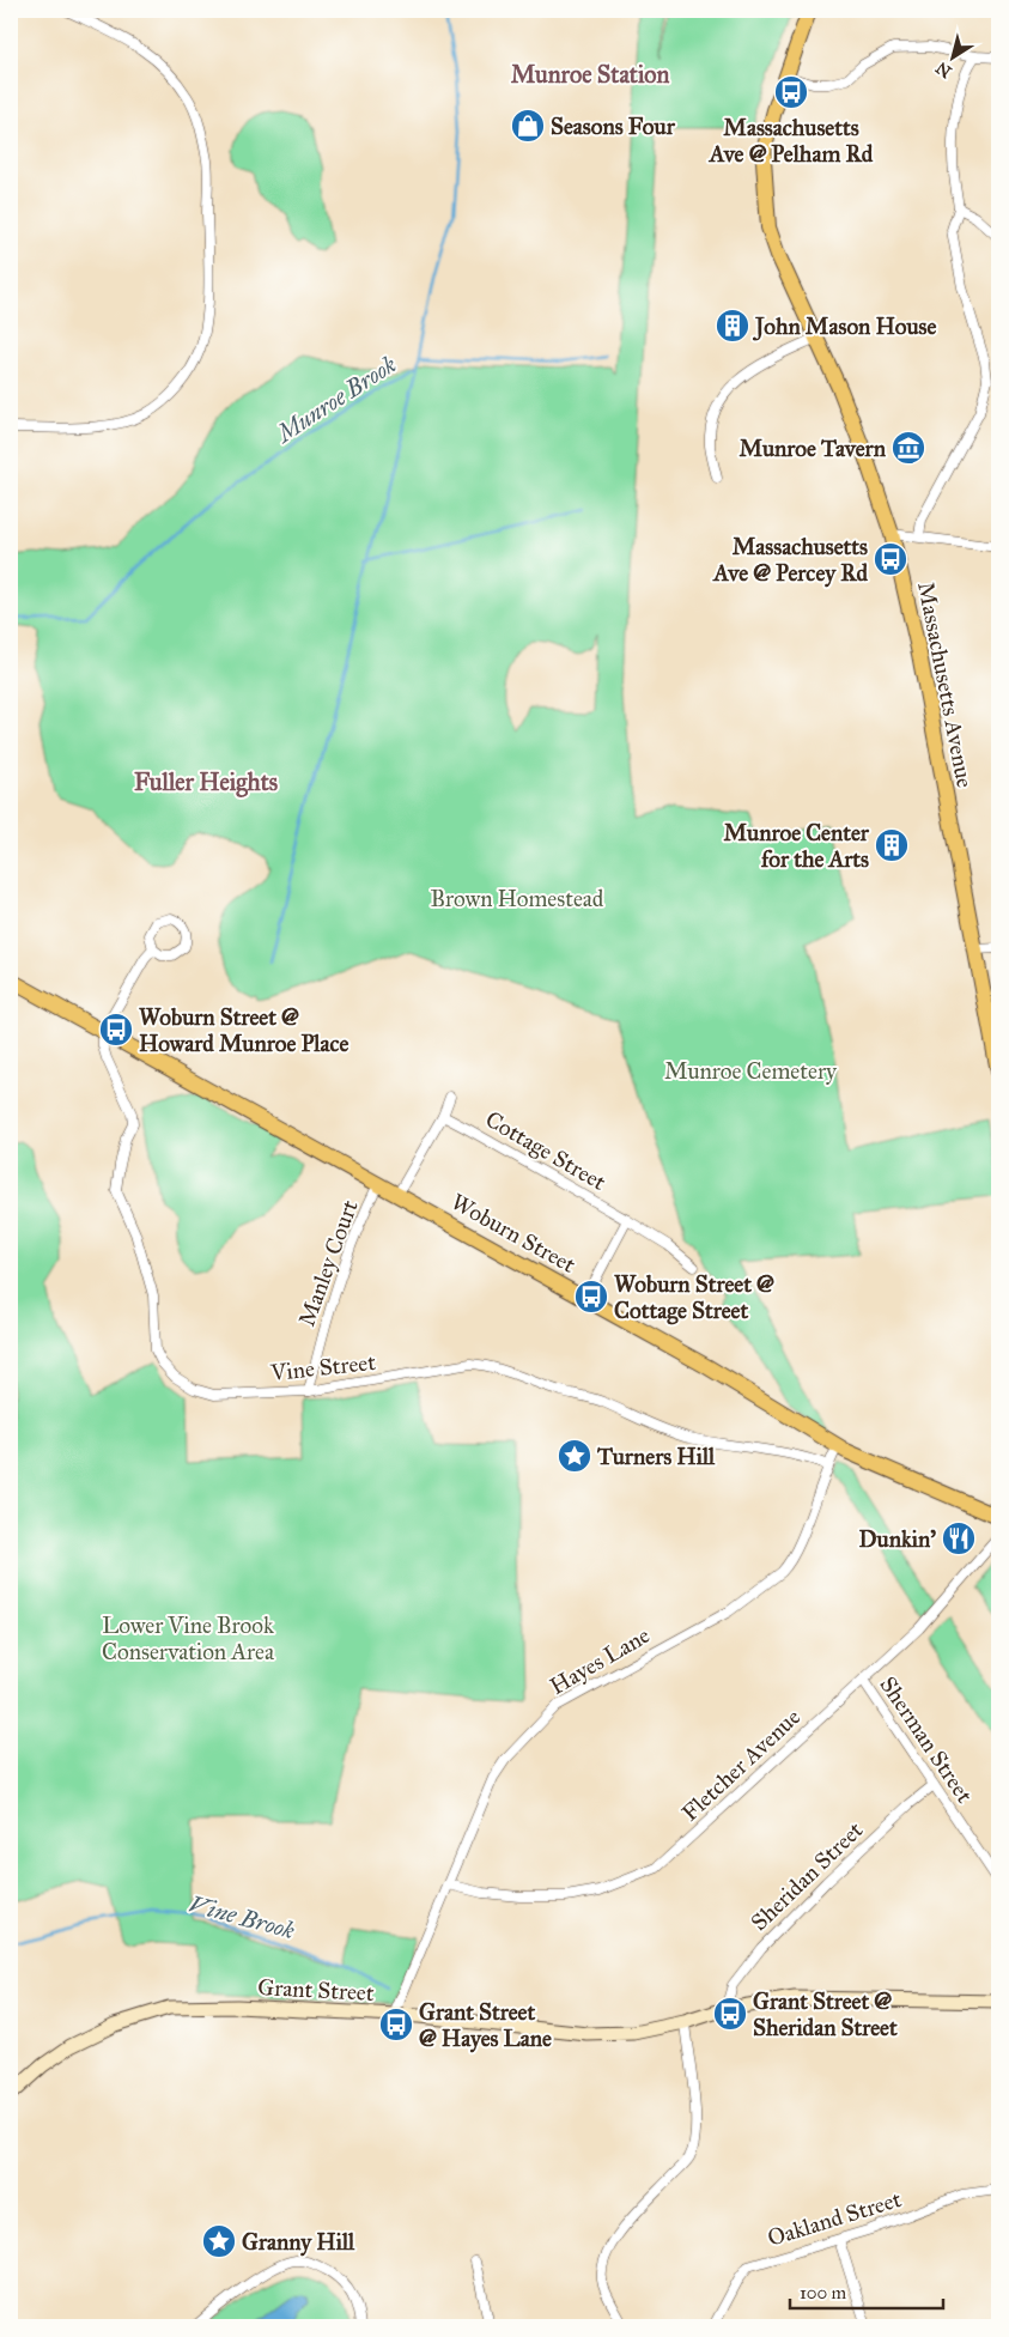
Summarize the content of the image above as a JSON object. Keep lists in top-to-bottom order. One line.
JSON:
{"streets":{"main road":["Massachusetts Avenue","Woburn Street"],"street":["Cottage Street","Manley Court","Vine Street","Hayes Lane","Sherman Street","Fletcher Avenue","Sheridan Street","Grant Street","Oakland Street"]},"crossings":[["Woburn Street","Manley Court"],["Woburn Street","Vine Street"],["Woburn Street","Hayes Lane"],["Manley Court","Vine Street"],["Vine Street","Hayes Lane"],["Hayes Lane","Fletcher Avenue"],["Hayes Lane","Grant Street"],["Sherman Street","Fletcher Avenue"],["Sherman Street","Sheridan Street"],["Sheridan Street","Grant Street"]],"districts":["Munroe Station","Fuller Heights"],"water":["Munroe Brook","Vine Brook"],"parks":["Brown Homestead","Munroe Cemetery","Lower Vine Brook Conservation Area"],"places":{"bus stop":["Massachusetts Ave @ Pelham Rd","Massachusetts Ave @ Percey Rd","Woburn Street @ Howard Munroe Place","Woburn Street @ Cottage Street","Grant Street @ Sheridan Street","Grant Street @ Hayes Lane"],"shop":["Seasons Four"],"building":["John Mason House","Munroe Center for the Arts"],"museum":["Munroe Tavern"],"place":["Turners Hill","Granny Hill"],"restaurant":["Dunkin'"]},"scale_bar":"100 m","north":"bottom left"}
